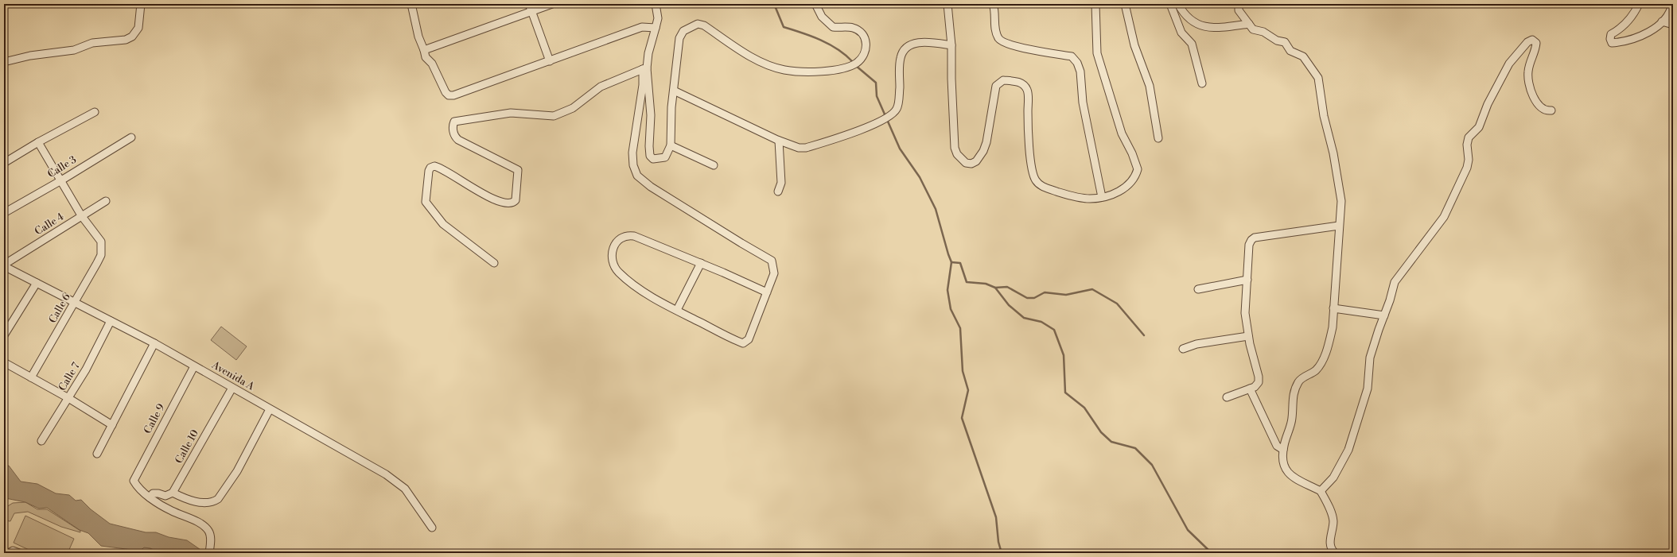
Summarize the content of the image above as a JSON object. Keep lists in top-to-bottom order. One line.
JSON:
{"streets":{"street":["Calle 3","Calle 4","Calle 6","Avenida A","Calle 7","Calle 9","Calle 10"]},"crossings":[["Calle 4","Calle 6"],["Calle 4","Avenida A"],["Calle 6","Avenida A"],["Avenida A","Calle 7"],["Avenida A","Calle 9"],["Avenida A","Calle 10"]]}
